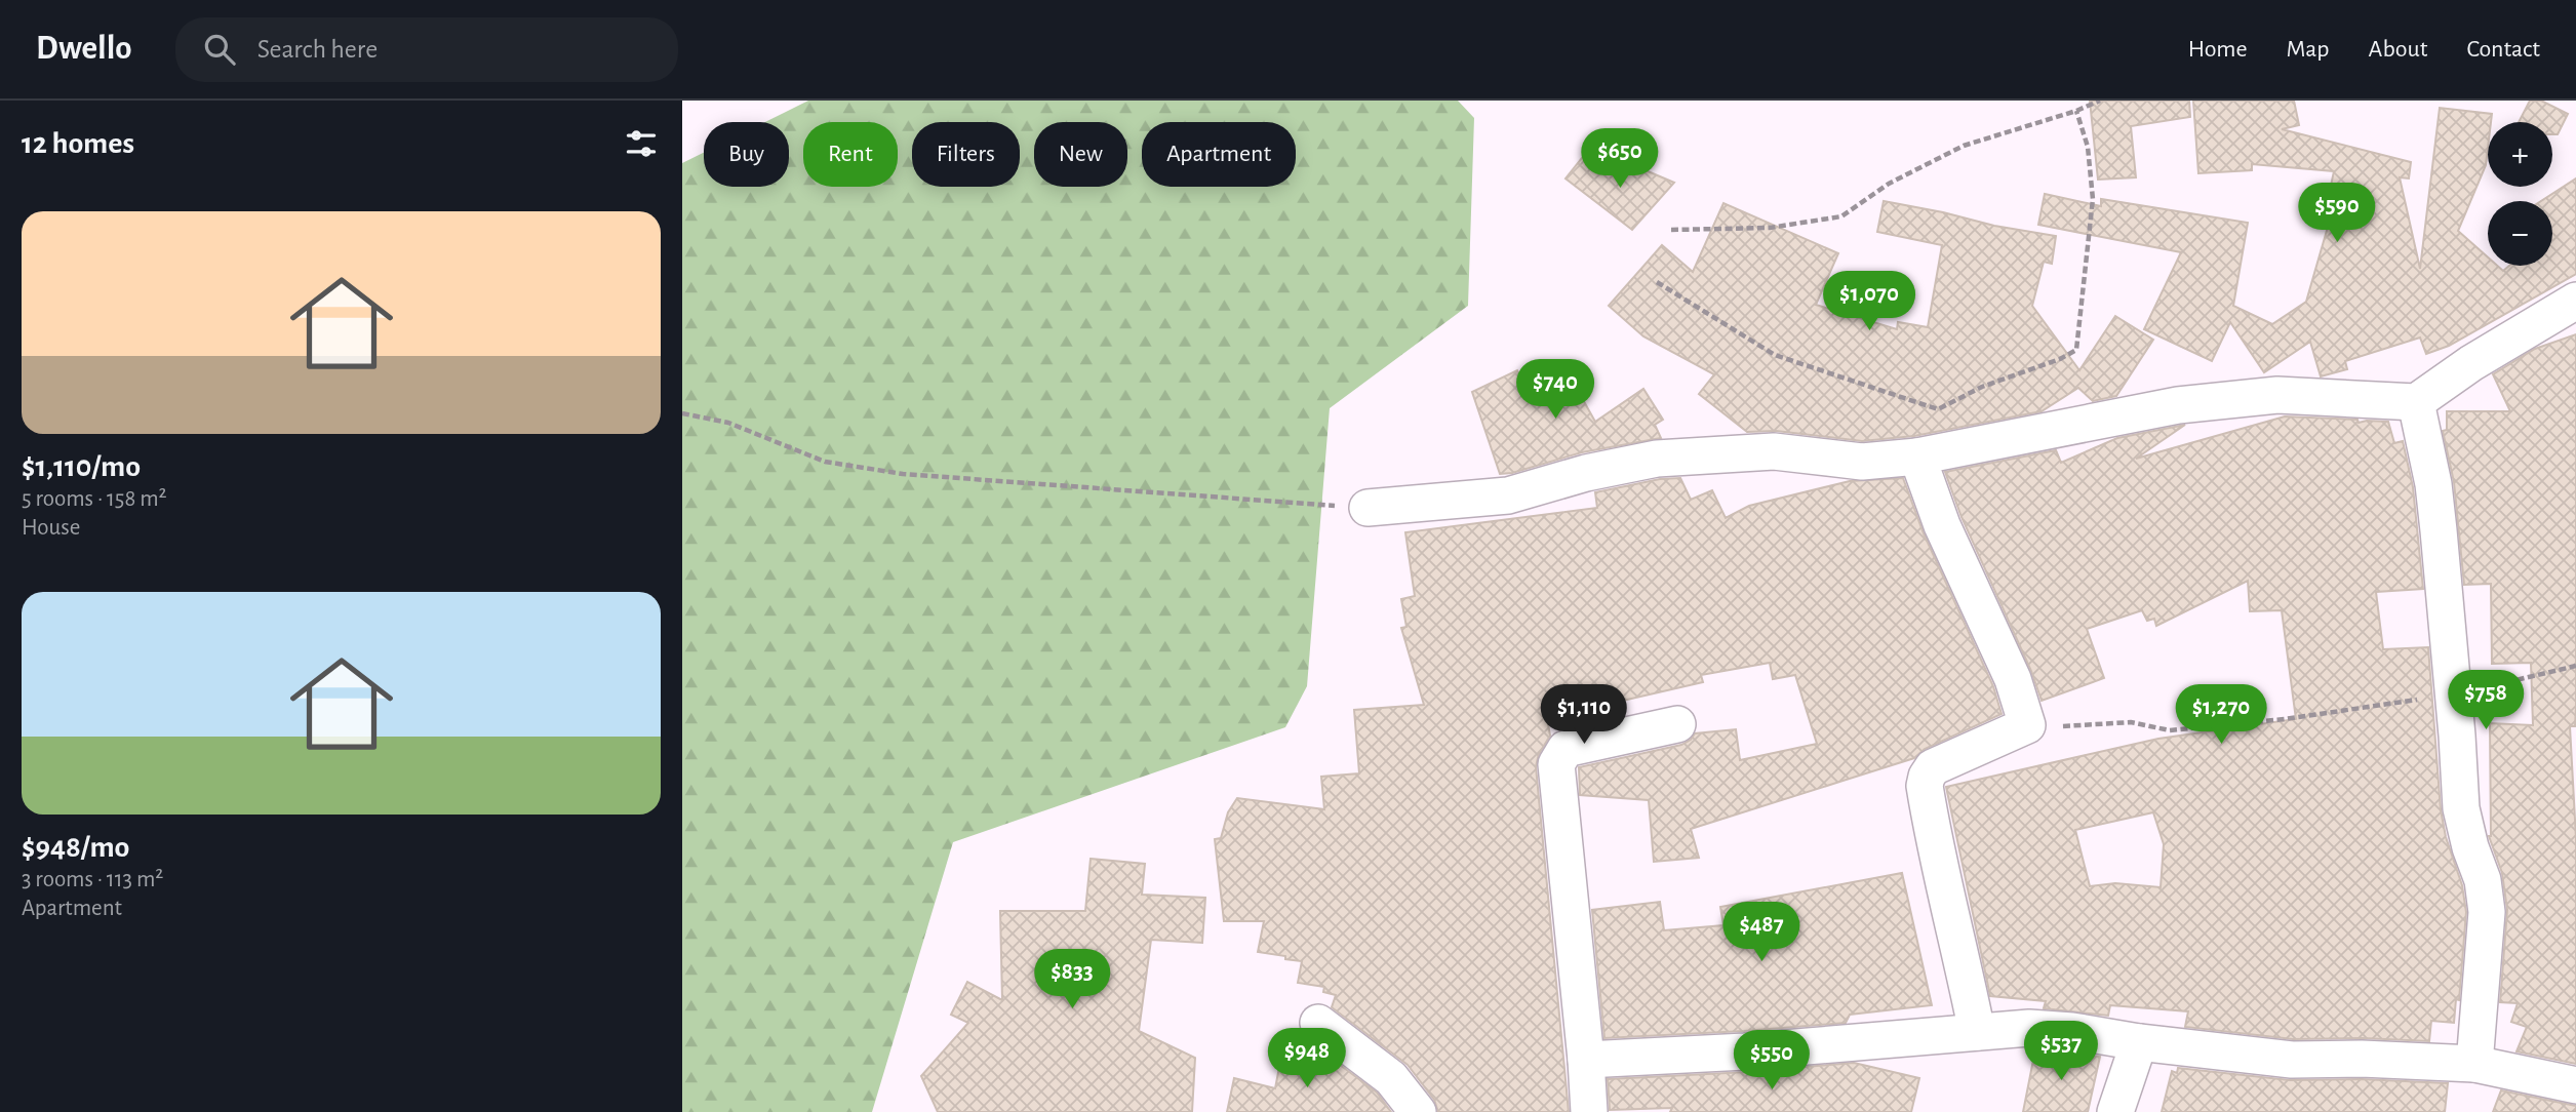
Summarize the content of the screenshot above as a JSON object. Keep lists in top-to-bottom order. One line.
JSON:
{"page":{"header":"Dwello","search":"Search here","nav":["Home","Map","About","Contact"],"heading":"12 homes","map_buttons":["+","−"],"chip":["Buy","Rent","Filters","New","Apartment"],"price":["$650","$590","$1,070","$740","$758","$1,110","$1,270","$487","$833","$537","$948","$550"],"list":[{"name":"$1,110/mo","note":"5 rooms · 158 m² · House"},{"name":"$948/mo","note":"3 rooms · 113 m² · Apartment"}]}}
